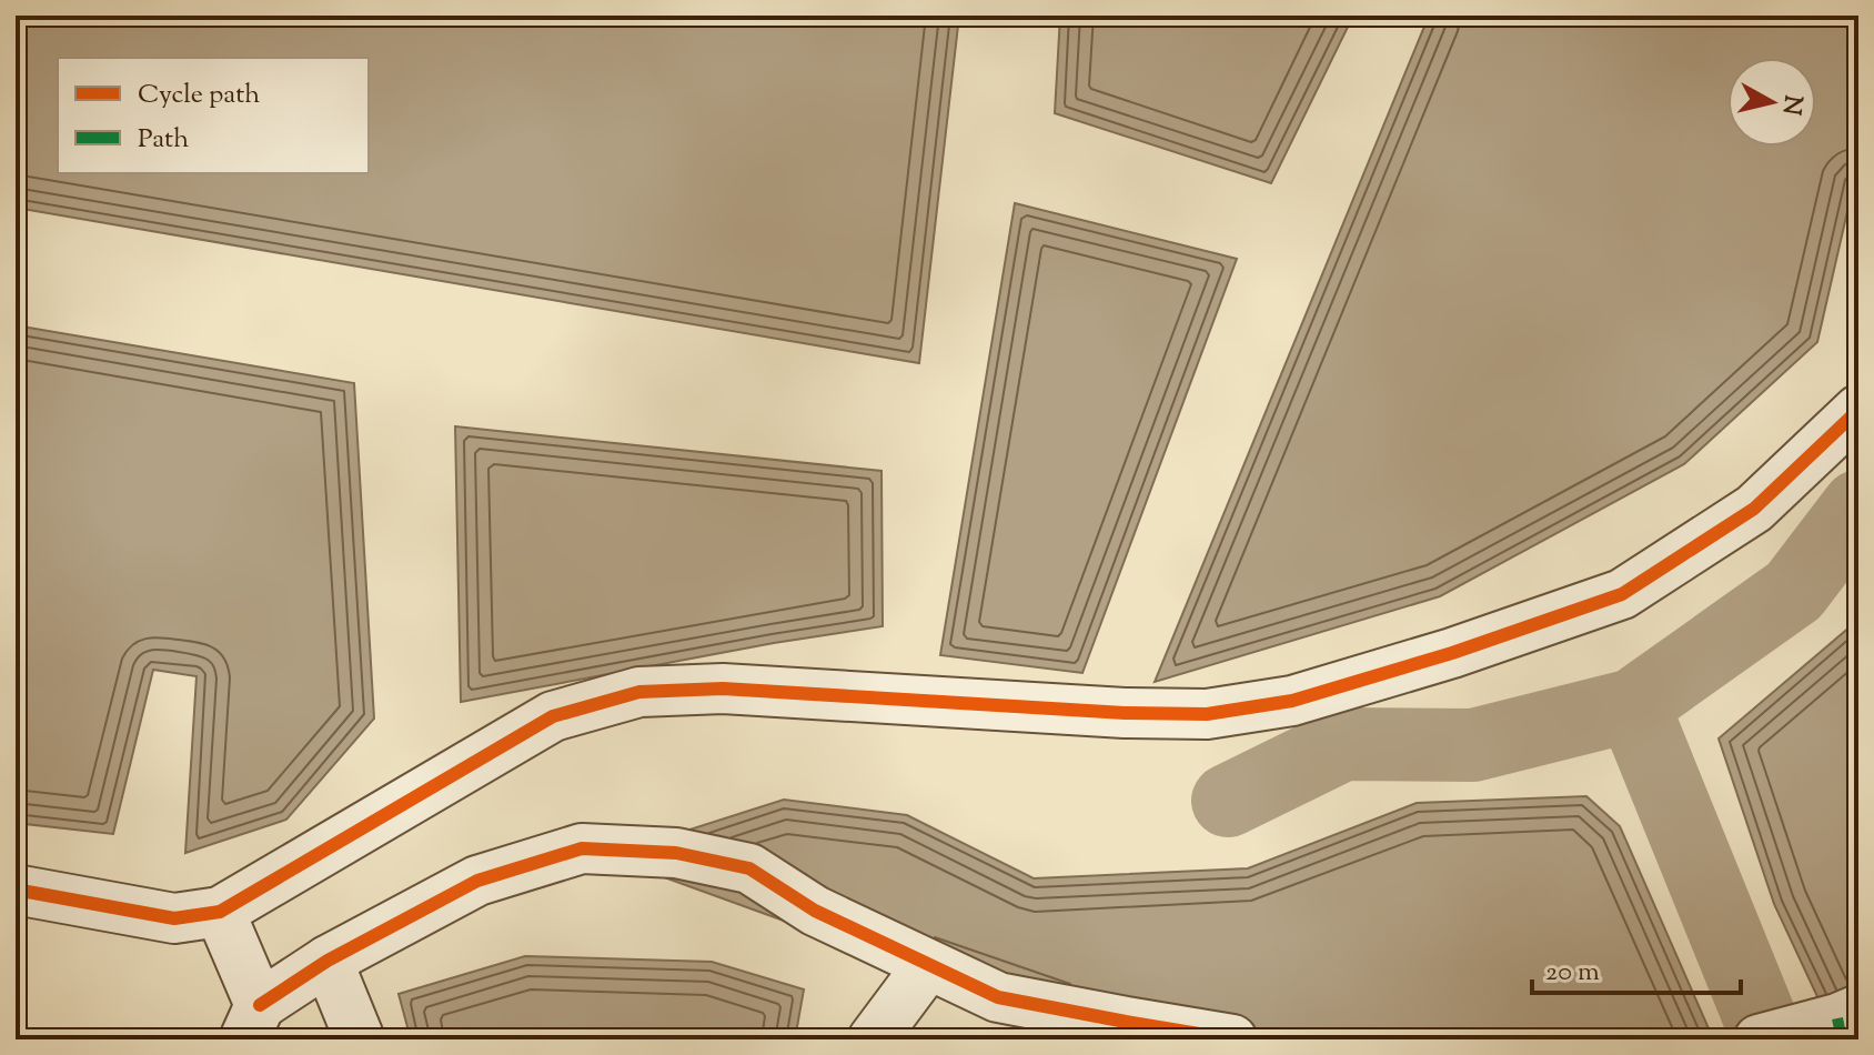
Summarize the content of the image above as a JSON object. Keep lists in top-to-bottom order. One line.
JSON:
{"legend":["Cycle path","Path"],"scale_bar":"20 m","north":"right"}
